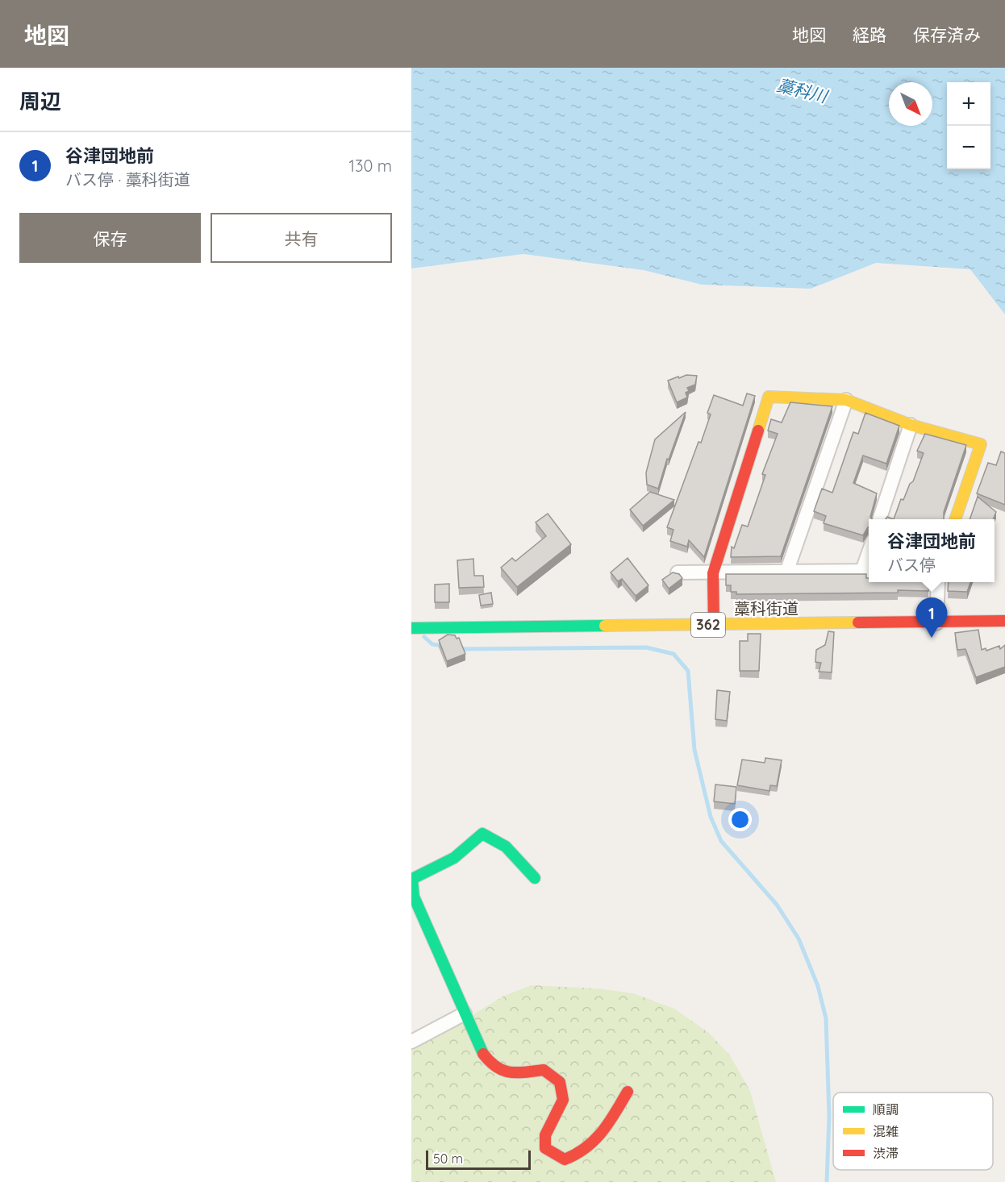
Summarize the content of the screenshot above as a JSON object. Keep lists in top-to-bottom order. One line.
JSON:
{"streets":{"main road":["藁科街道","362"]},"water":["藁科川"],"legend":["順調","混雑","渋滞"],"scale_bar":"50 m","north":"bottom right","page":{"header":"地図","nav":["地図","経路","保存済み"],"heading":"周辺","map_buttons":["+","−"],"list":[{"mark":"1","name":"谷津団地前","note":"バス停 · 藁科街道","value":"130 m"}],"buttons":["保存","共有"],"popup":["谷津団地前","バス停"],"pins":"1","scale":"50 m"}}
